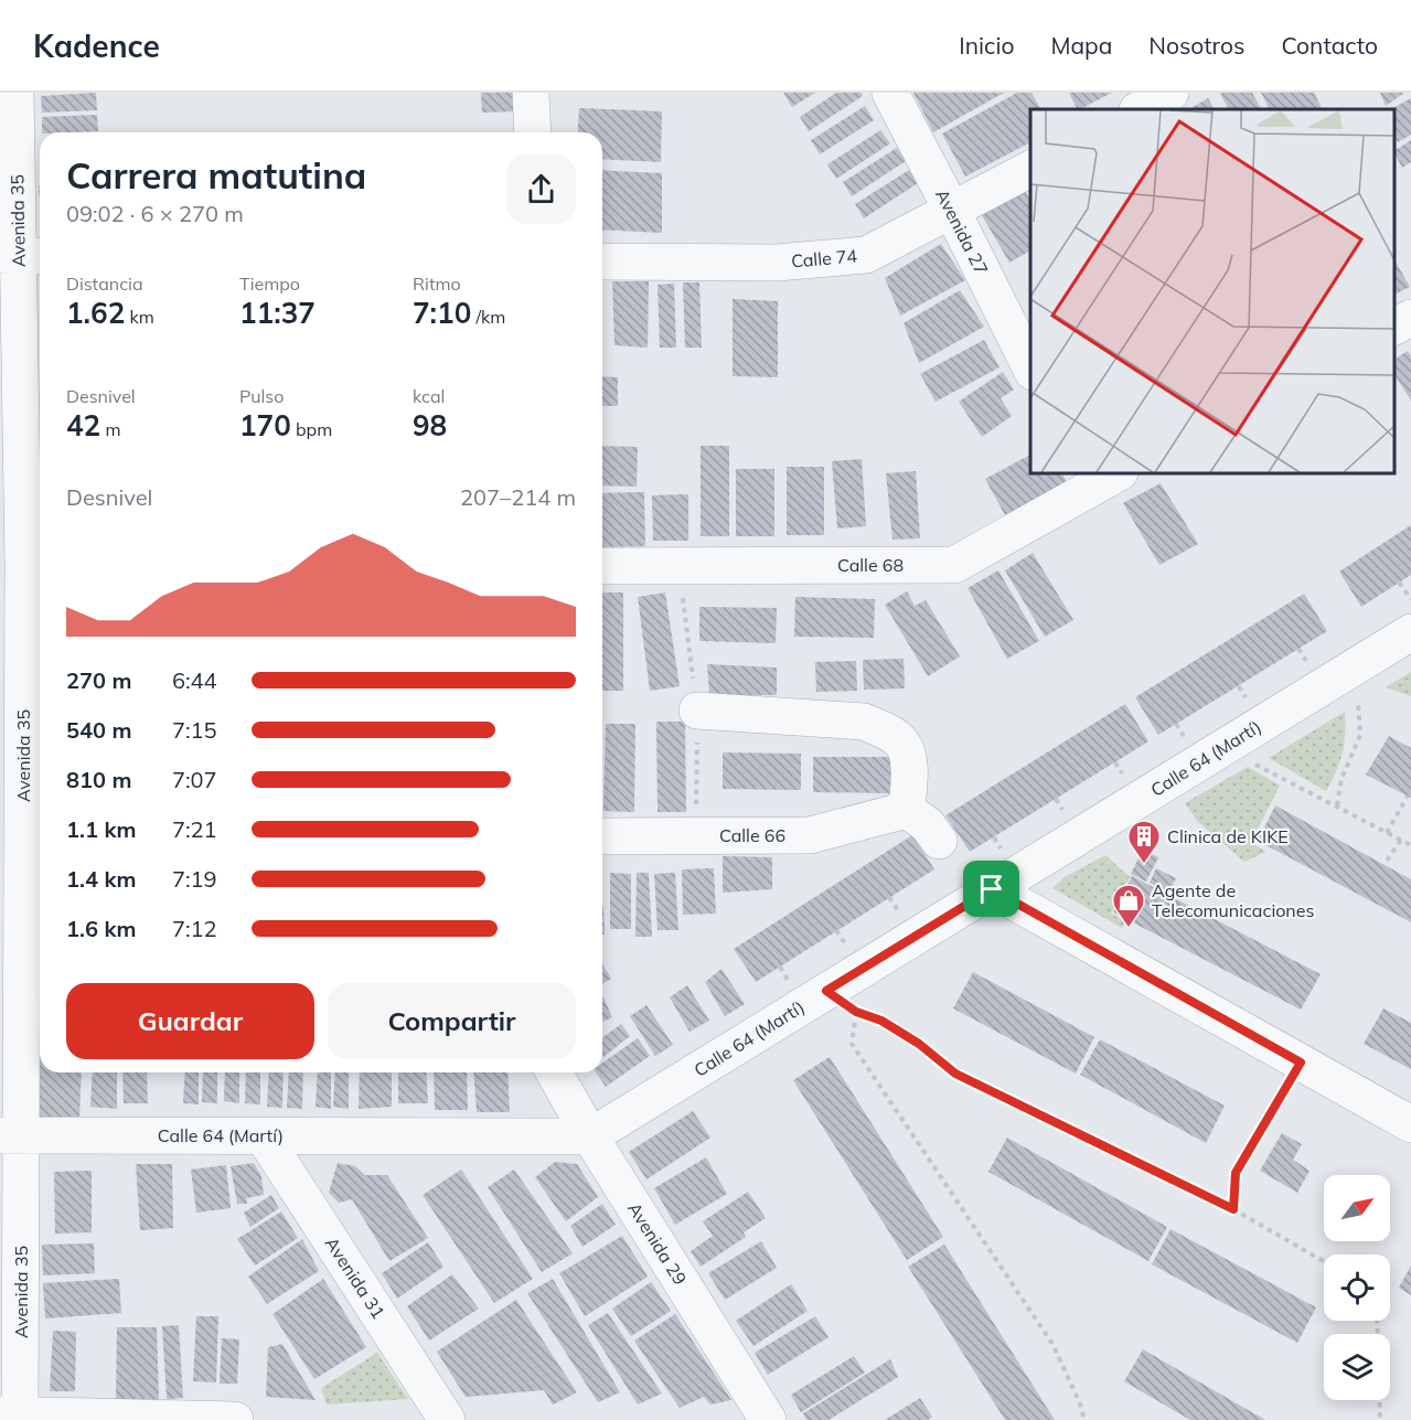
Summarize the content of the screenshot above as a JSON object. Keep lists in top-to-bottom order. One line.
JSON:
{"streets":{"street":["Avenida 35","Avenida 27","Calle 74","Calle 68","Calle 64 (Martí)","Calle 66","Avenida 29","Avenida 31"]},"crossings":[["Avenida 35","Calle 64 (Martí)"],["Avenida 27","Calle 74"],["Calle 64 (Martí)","Avenida 29"],["Calle 64 (Martí)","Avenida 31"]],"places":{"building":["Clinica de KIKE"],"shop":["Agente de Telecomunicaciones"]},"north":"top right","page":{"header":"Kadence","nav":["Inicio","Mapa","Nosotros","Contacto"],"heading":["Carrera matutina","09:02 · 6 × 270 m"],"stats":[["Distancia","1.62 km"],["Tiempo","11:37"],["Ritmo","7:10 /km"],["Desnivel","42 m"],["Pulso","170 bpm"],["kcal","98"]],"chart":["Desnivel","207–214 m"],"list":[{"name":"270 m","note":"6:44"},{"name":"540 m","note":"7:15"},{"name":"810 m","note":"7:07"},{"name":"1.1 km","note":"7:21"},{"name":"1.4 km","note":"7:19"},{"name":"1.6 km","note":"7:12"}],"buttons":["Guardar","Compartir"]}}
